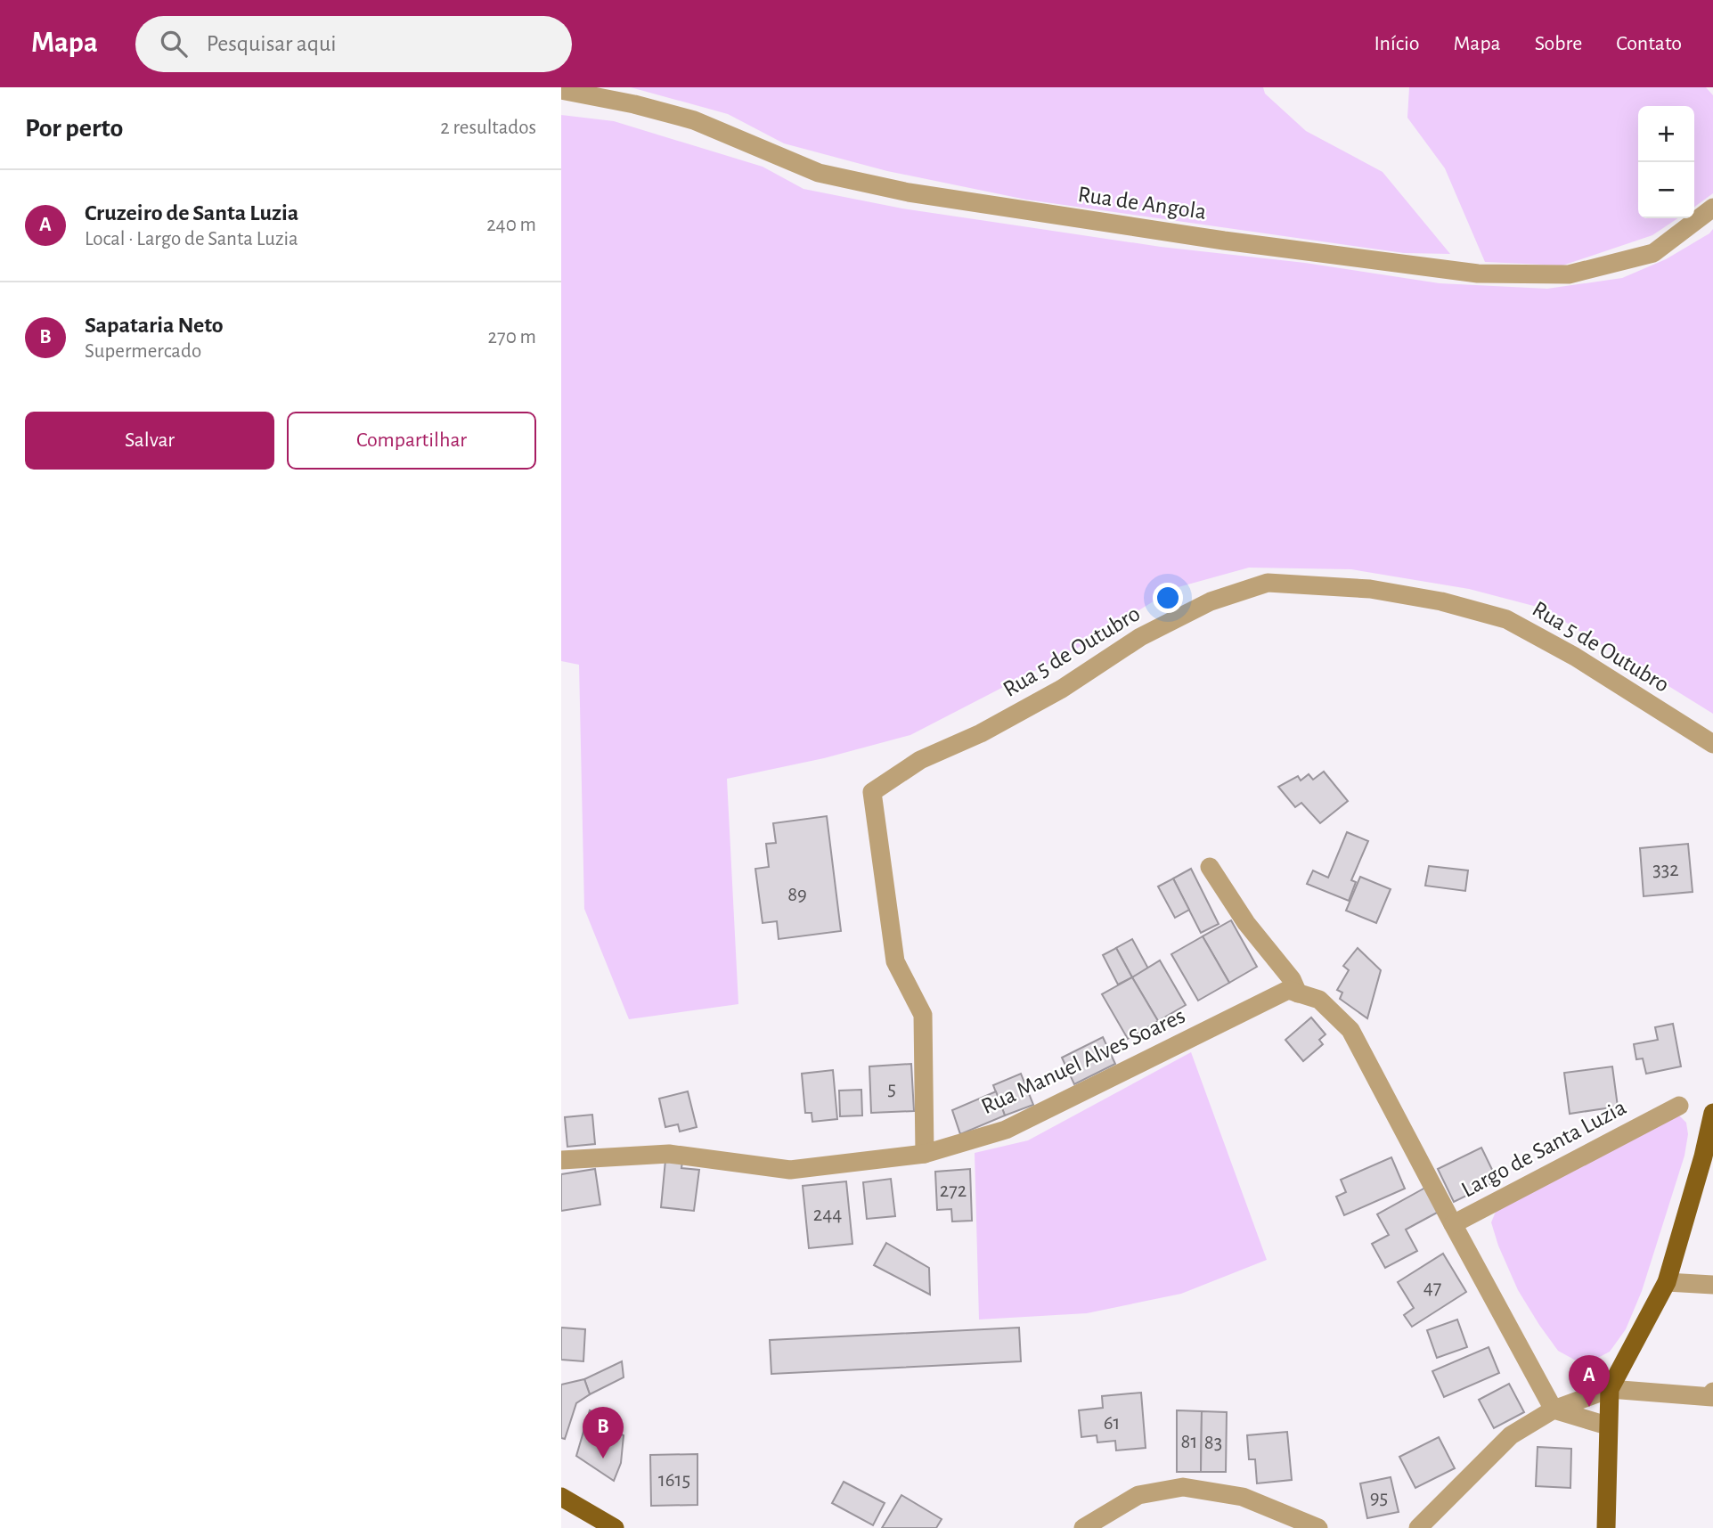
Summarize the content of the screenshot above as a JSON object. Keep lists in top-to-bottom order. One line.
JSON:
{"streets":{"street":["Rua de Angola","Rua 5 de Outubro","Rua Manuel Alves Soares","Largo de Santa Luzia"]},"crossings":[["Rua 5 de Outubro","Rua Manuel Alves Soares"]],"house_numbers":["332","89","5","272","244","47","61","81","83","1615","95"],"page":{"header":"Mapa","search":"Pesquisar aqui","nav":["Início","Mapa","Sobre","Contato"],"heading":["Por perto","2 resultados"],"map_buttons":["+","−"],"list":[{"mark":"A","name":"Cruzeiro de Santa Luzia","note":"Local · Largo de Santa Luzia","value":"240 m"},{"mark":"B","name":"Sapataria Neto","note":"Supermercado","value":"270 m"}],"buttons":["Salvar","Compartilhar"],"pins":["A","B"]}}
